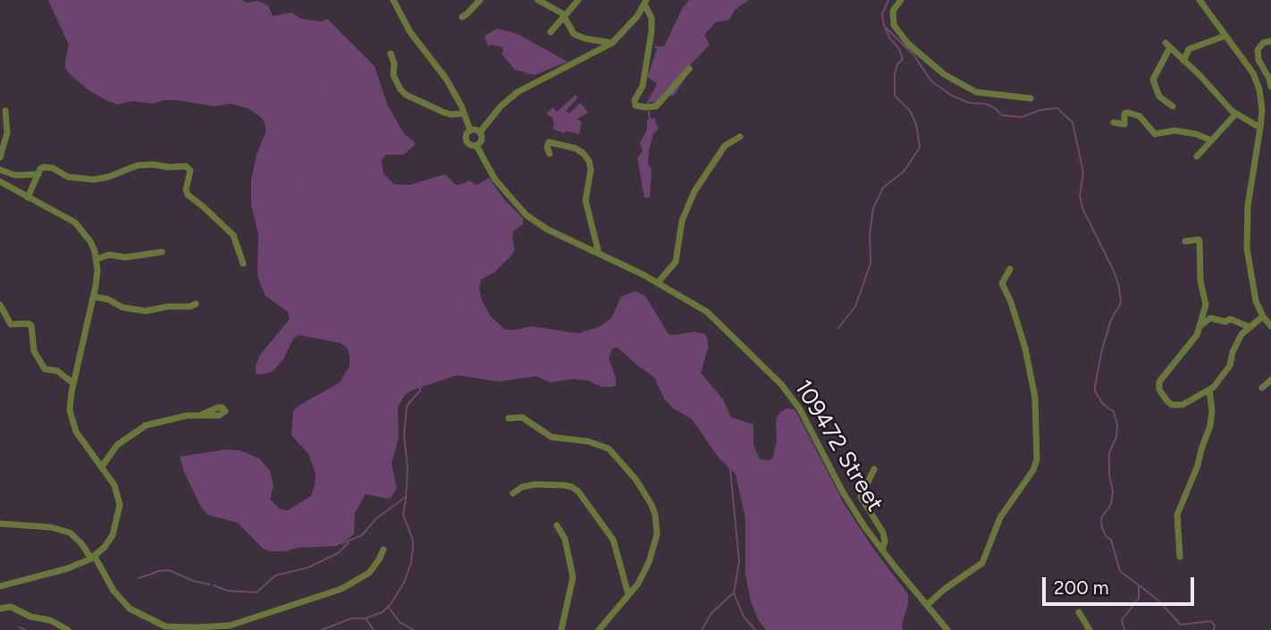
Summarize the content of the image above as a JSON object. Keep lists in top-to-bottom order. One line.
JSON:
{"streets":{"street":["109472 Street"]},"scale_bar":"200 m"}
